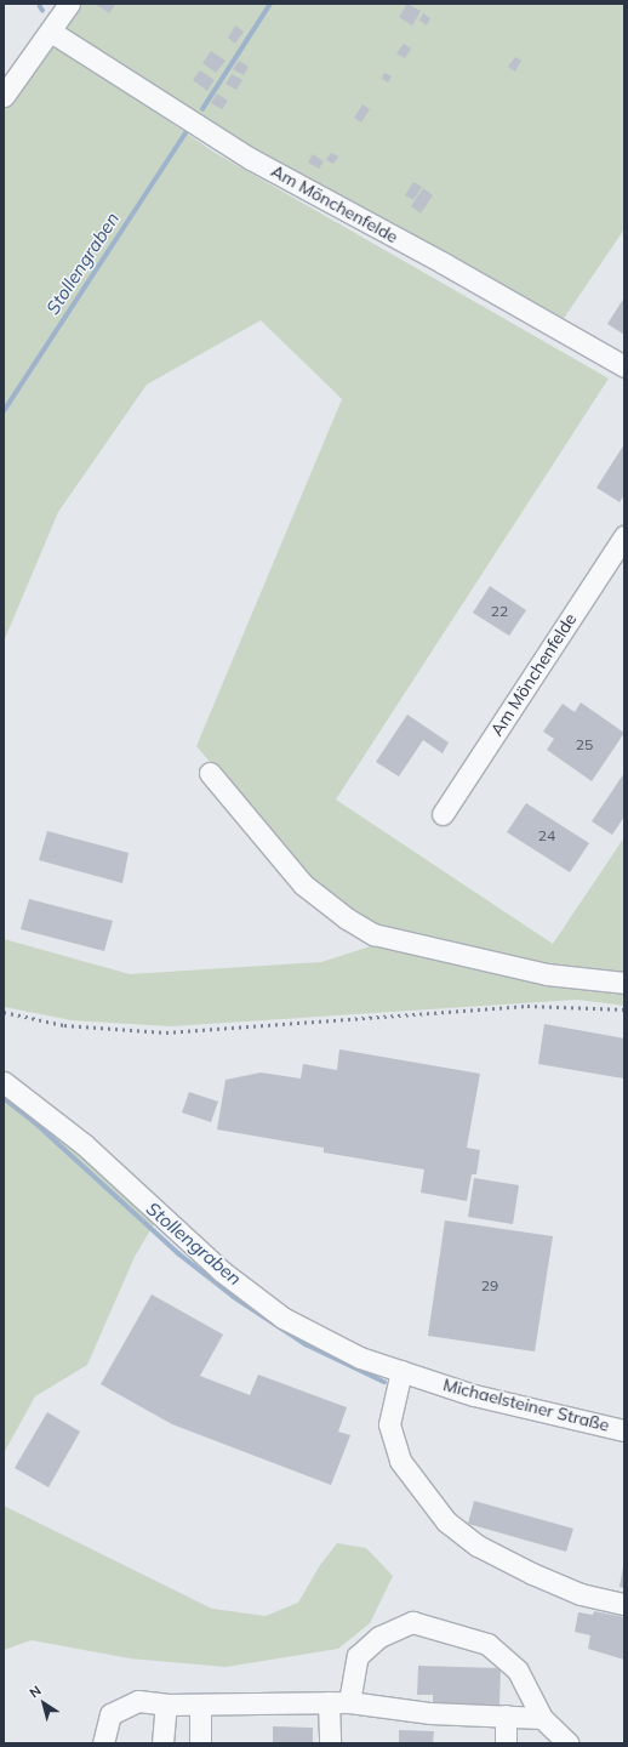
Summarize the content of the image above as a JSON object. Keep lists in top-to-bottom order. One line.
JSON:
{"streets":{"street":["Am Mönchenfelde","Michaelsteiner Straße"]},"water":["Stollengraben"],"house_numbers":["22","25","24","29"],"north":"top left"}
